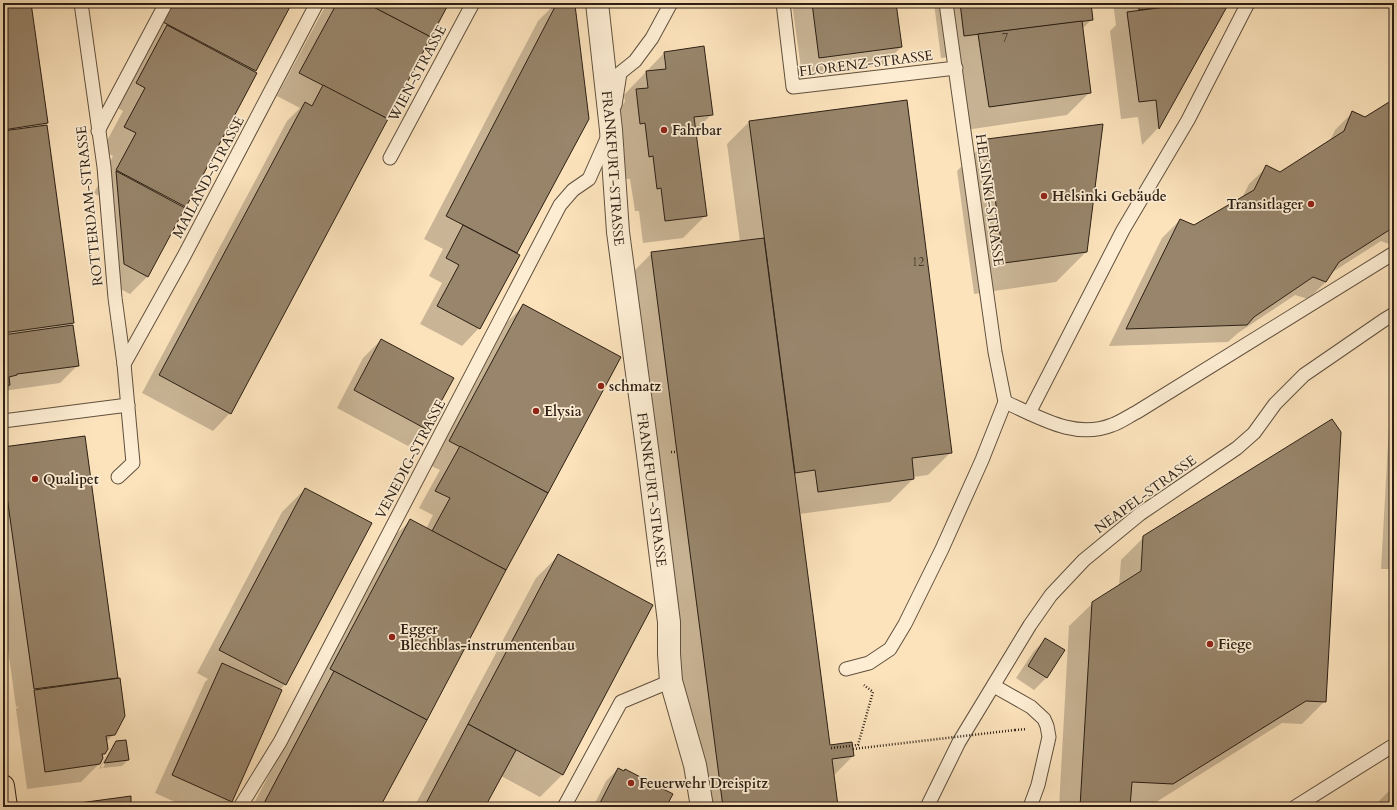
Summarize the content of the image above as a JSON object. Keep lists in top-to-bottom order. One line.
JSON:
{"streets":{"street":["FRANKFURT-STRASSE"],"lane":["FLORENZ-STRASSE","WIEN-STRASSE","MAILAND-STRASSE","HELSINKI-STRASSE","ROTTERDAM-STRASSE","VENEDIG-STRASSE","NEAPEL-STRASSE"]},"crossings":[["FLORENZ-STRASSE","HELSINKI-STRASSE"],["FRANKFURT-STRASSE","VENEDIG-STRASSE"],["MAILAND-STRASSE","ROTTERDAM-STRASSE"]],"places":["Fahrbar","Helsinki Gebäude","Transitlager","schmatz","Elysia","Qualipet","Egger Blechblas-instrumentenbau","Fiege","Feuerwehr Dreispitz"],"house_numbers":["7","12"]}
